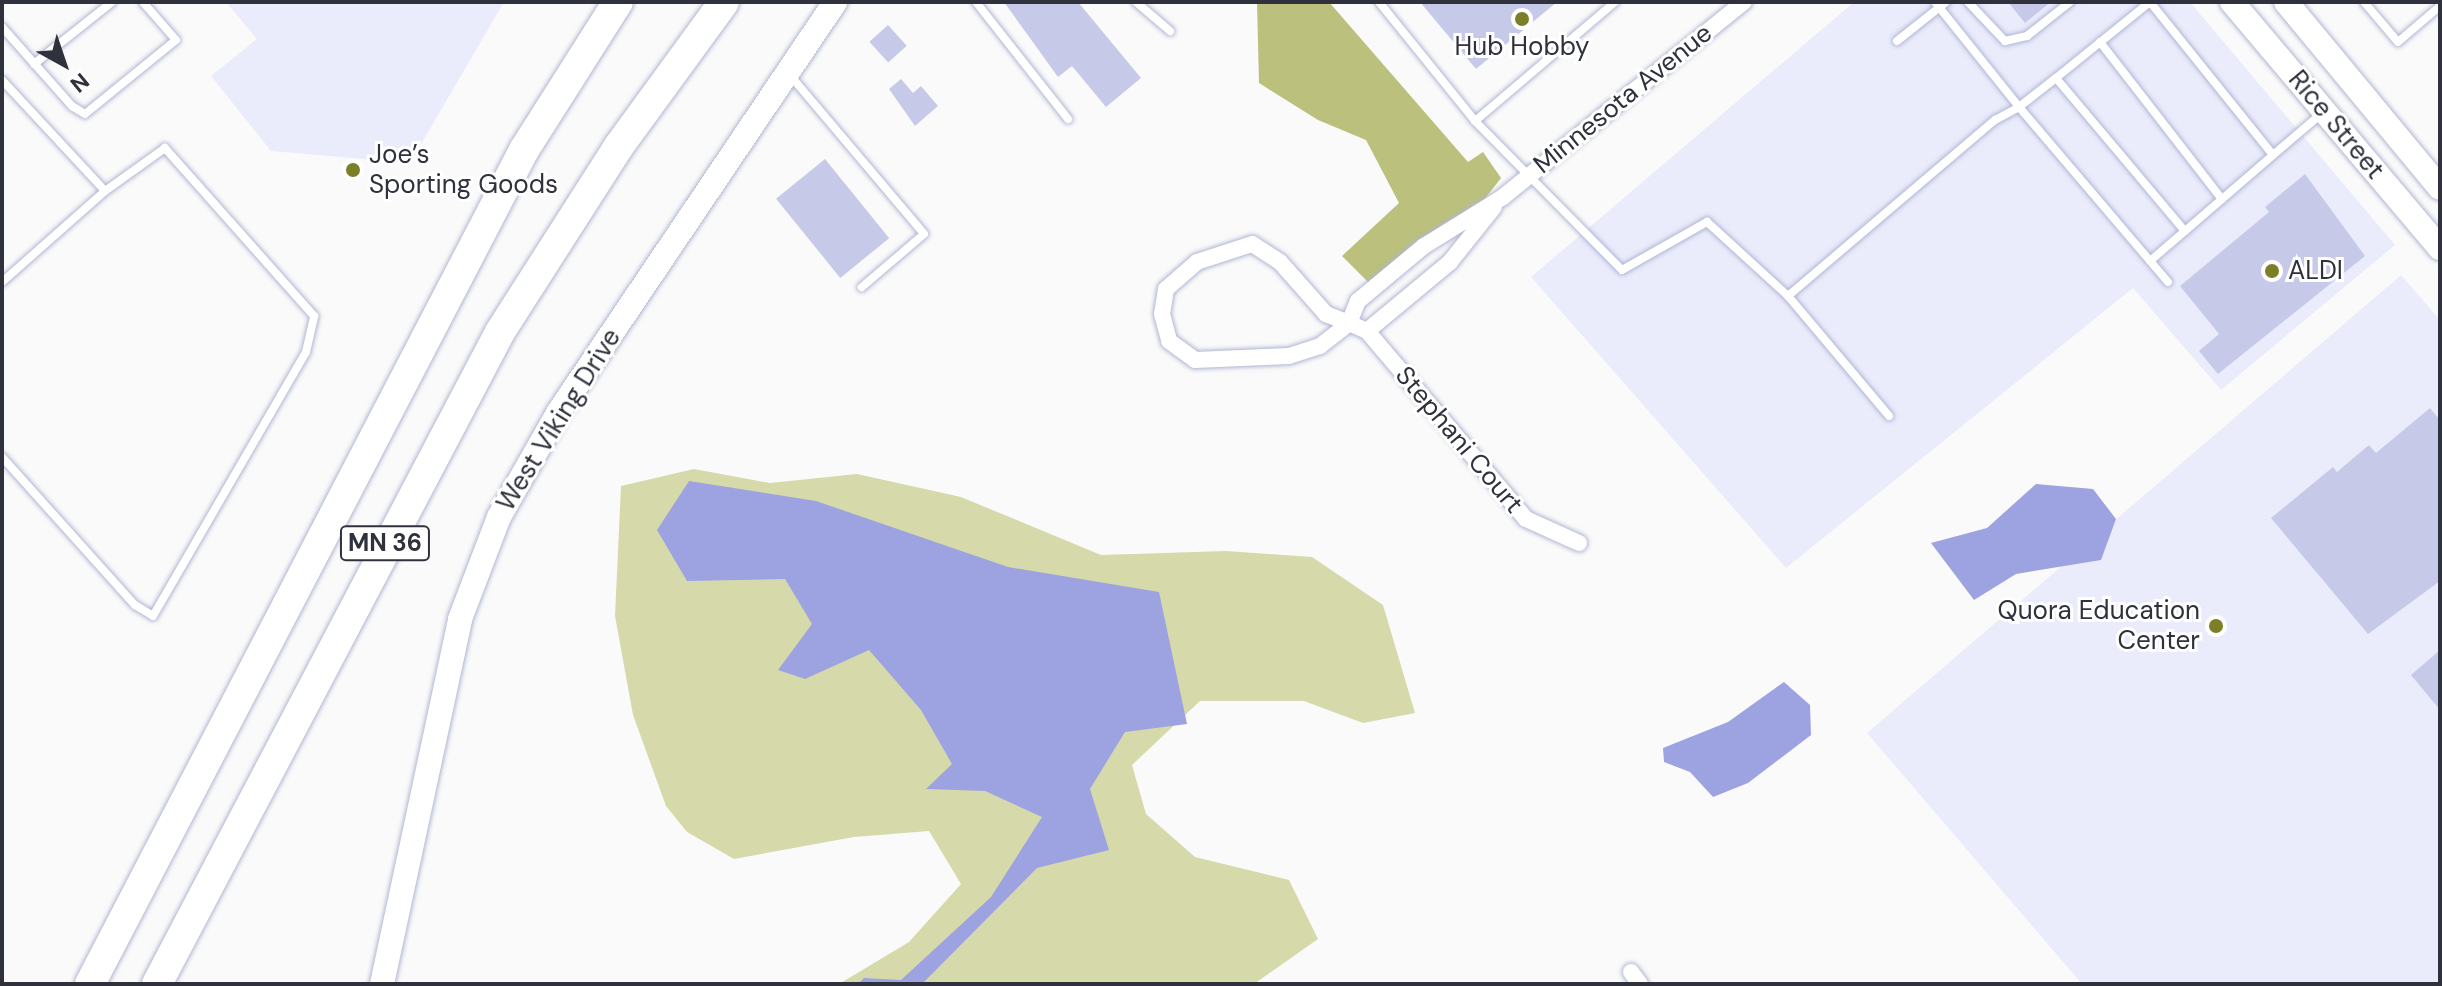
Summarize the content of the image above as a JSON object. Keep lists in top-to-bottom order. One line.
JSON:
{"streets":{"highway":["MN 36"],"street":["Minnesota Avenue","Rice Street","West Viking Drive","Stephani Court"]},"crossings":[["Minnesota Avenue","Stephani Court"]],"places":["Hub Hobby","Joe’s Sporting Goods","ALDI","Quora Education Center"],"north":"bottom right"}
